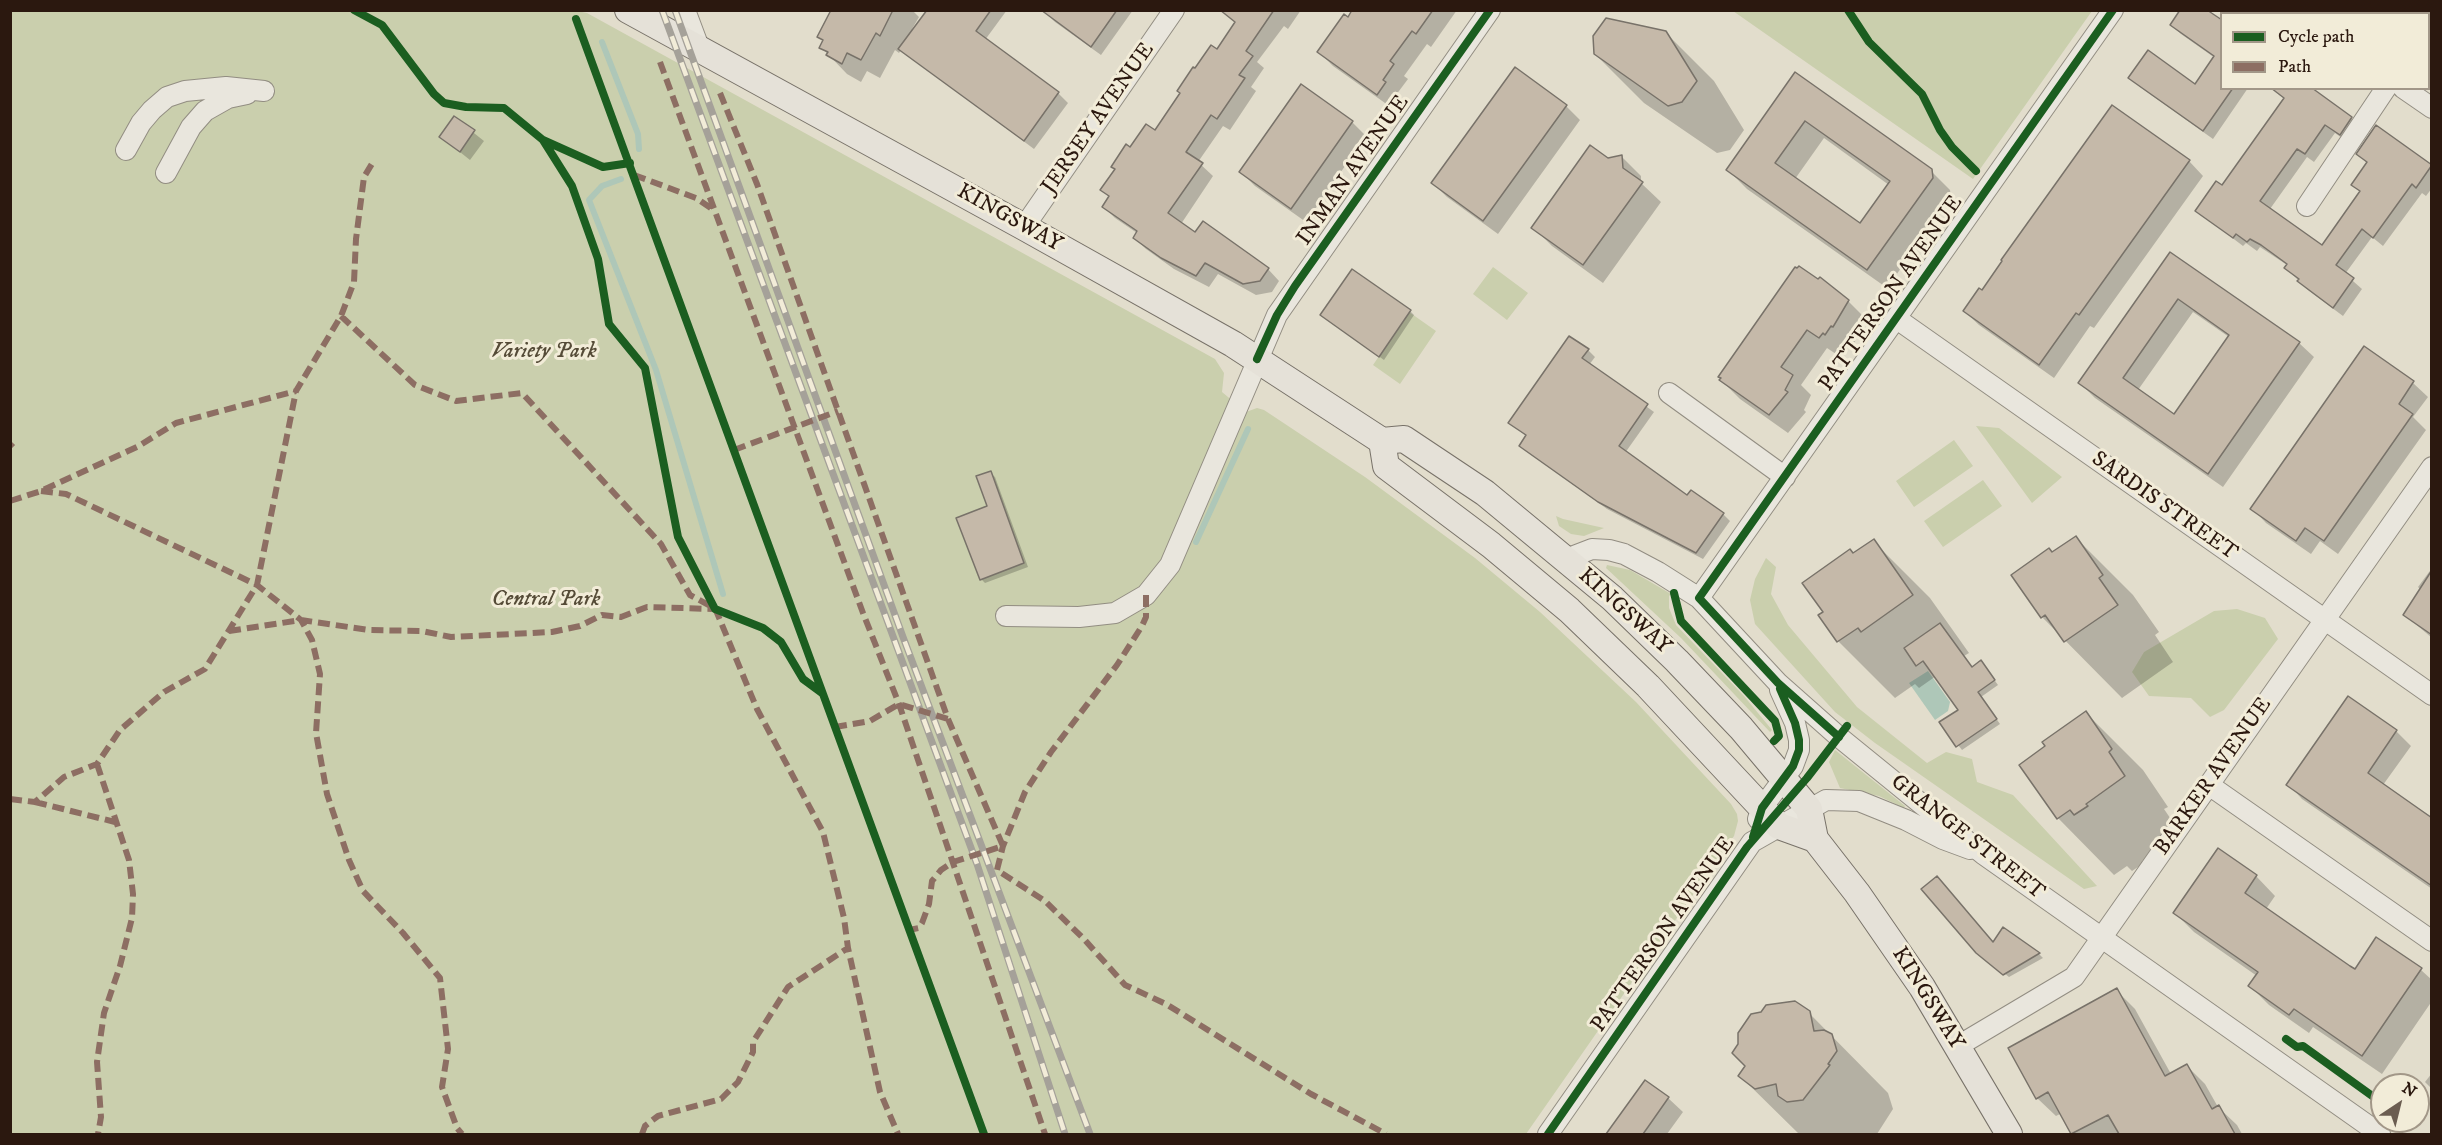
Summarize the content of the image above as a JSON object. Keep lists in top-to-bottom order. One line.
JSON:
{"streets":{"main road":["KINGSWAY"],"street":["JERSEY AVENUE","INMAN AVENUE","PATTERSON AVENUE","SARDIS STREET","BARKER AVENUE","GRANGE STREET"]},"crossings":[["JERSEY AVENUE","KINGSWAY"],["INMAN AVENUE","KINGSWAY"],["KINGSWAY","PATTERSON AVENUE"],["KINGSWAY","BARKER AVENUE"],["KINGSWAY","GRANGE STREET"],["PATTERSON AVENUE","SARDIS STREET"],["PATTERSON AVENUE","GRANGE STREET"],["SARDIS STREET","BARKER AVENUE"],["BARKER AVENUE","GRANGE STREET"]],"parks":["Variety Park","Central Park"],"legend":["Cycle path","Path"],"north":"top right"}
